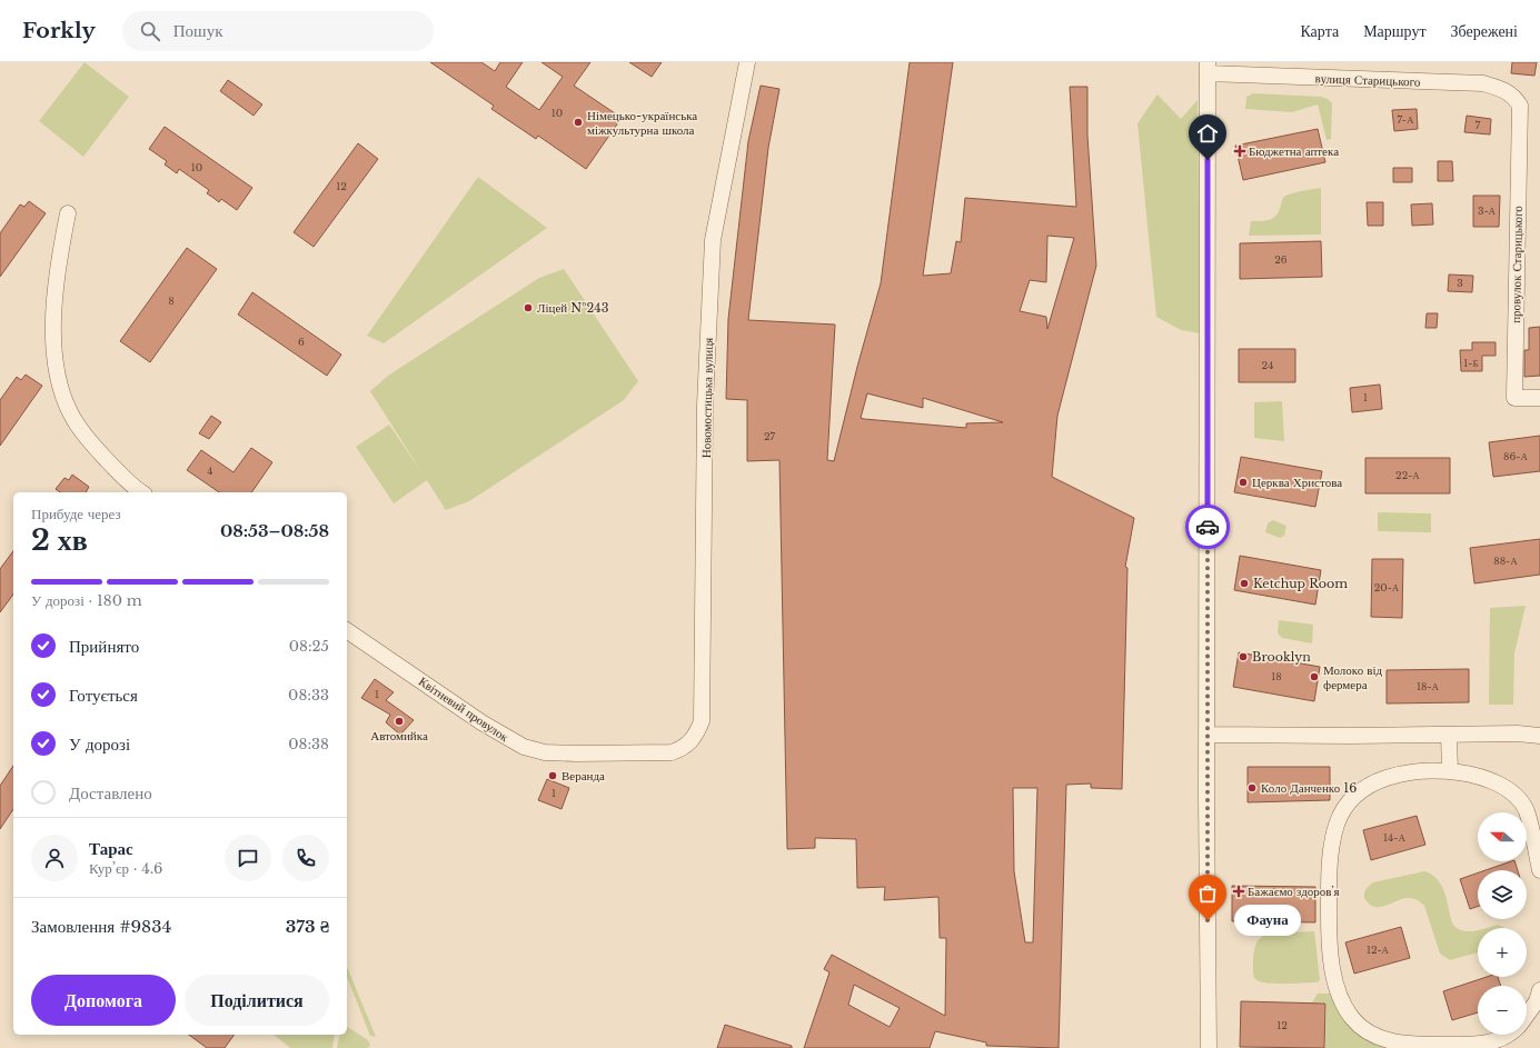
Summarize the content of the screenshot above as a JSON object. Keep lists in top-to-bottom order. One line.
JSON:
{"streets":{"street":["вулиця Старицького","провулок Старицького","Новомостицька вулиця","Квітневий провулок"]},"crossings":[["вулиця Старицького","провулок Старицького"],["Новомостицька вулиця","Квітневий провулок"]],"places":{"other":["Німецько-українська міжкультурна школа","Ліцей №243","Церква Христова","Ketchup Room","Brooklyn","Молоко від фермера","Автомийка","Веранда","Коло Данченко 16","Фауна"],"health":["Бюджетна аптека","Бажаємо здоровʼя"]},"house_numbers":["10","7-А","7","10","12","3-А","26","3","8","6","1-Б","24","1","27","86-А","4","22-А","88-А","20-А","18","18-А","1","1","14-А","12-А","12"],"north":"left","page":{"header":"Forkly","search":"Пошук","nav":["Карта","Маршрут","Збережені"],"heading":["2 хв","Прибуде через","08:53–08:58"],"panel":["Тарас","Кур’єр · 4.6","Замовлення #9834","373 ₴"],"bar":"У дорозі · 180 m","list":[["Прийнято","08:25"],["Готується","08:33"],["У дорозі","08:38"],"Доставлено"],"map_buttons":["+","−"],"bubble":"Фауна","buttons":["Допомога","Поділитися"]}}
